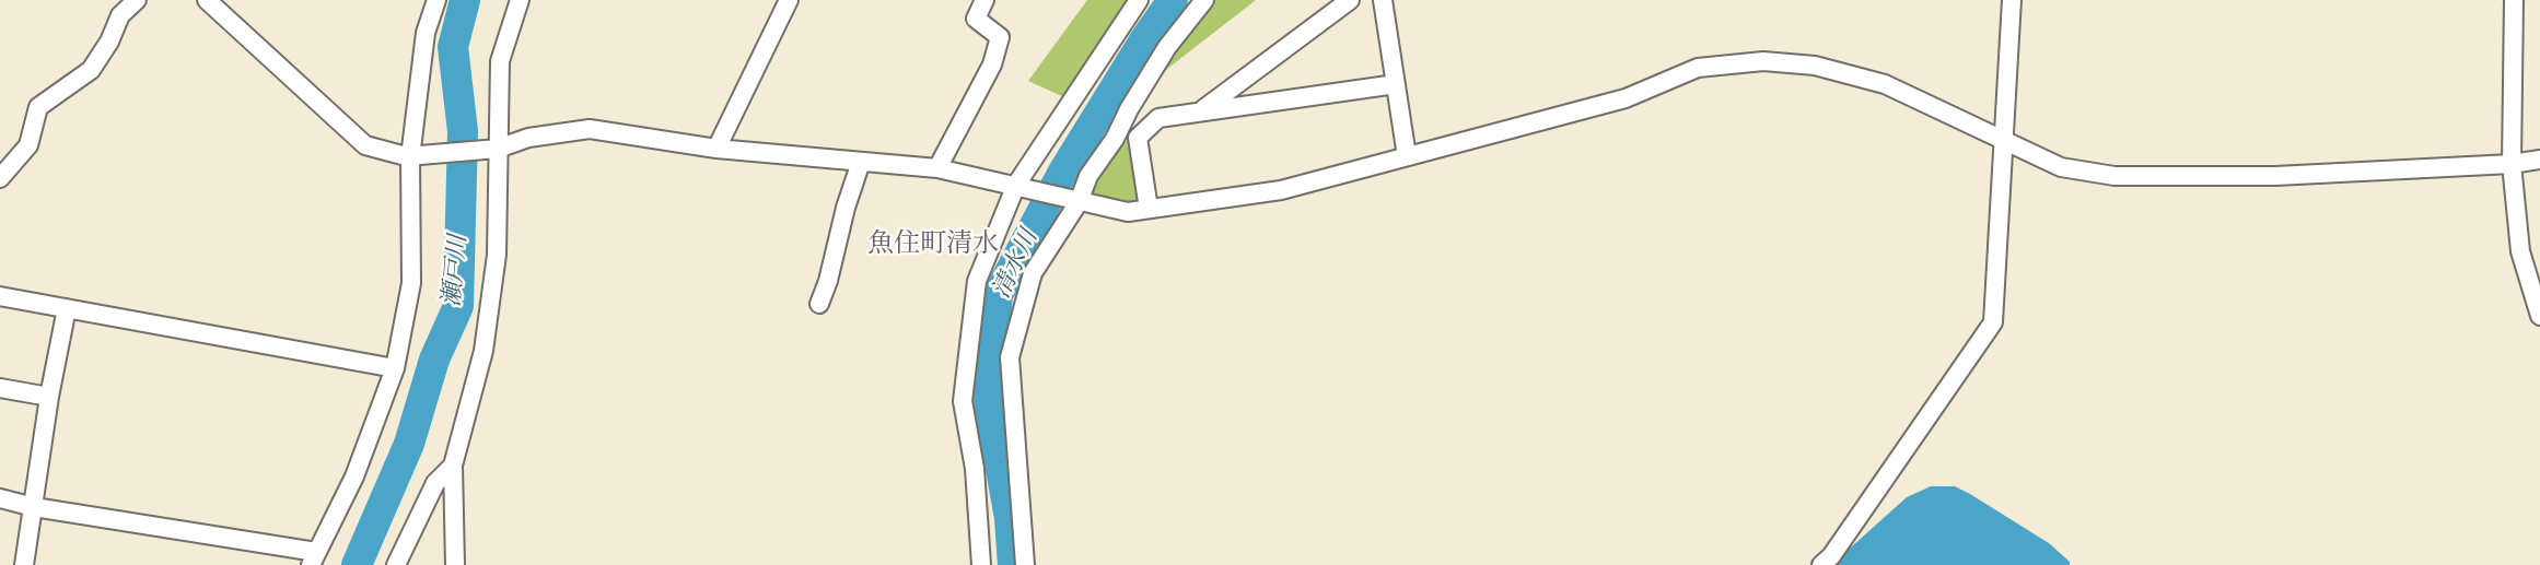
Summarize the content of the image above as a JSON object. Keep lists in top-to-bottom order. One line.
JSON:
{"districts":["魚住町清水"],"water":["清水川","瀬戸川"]}
